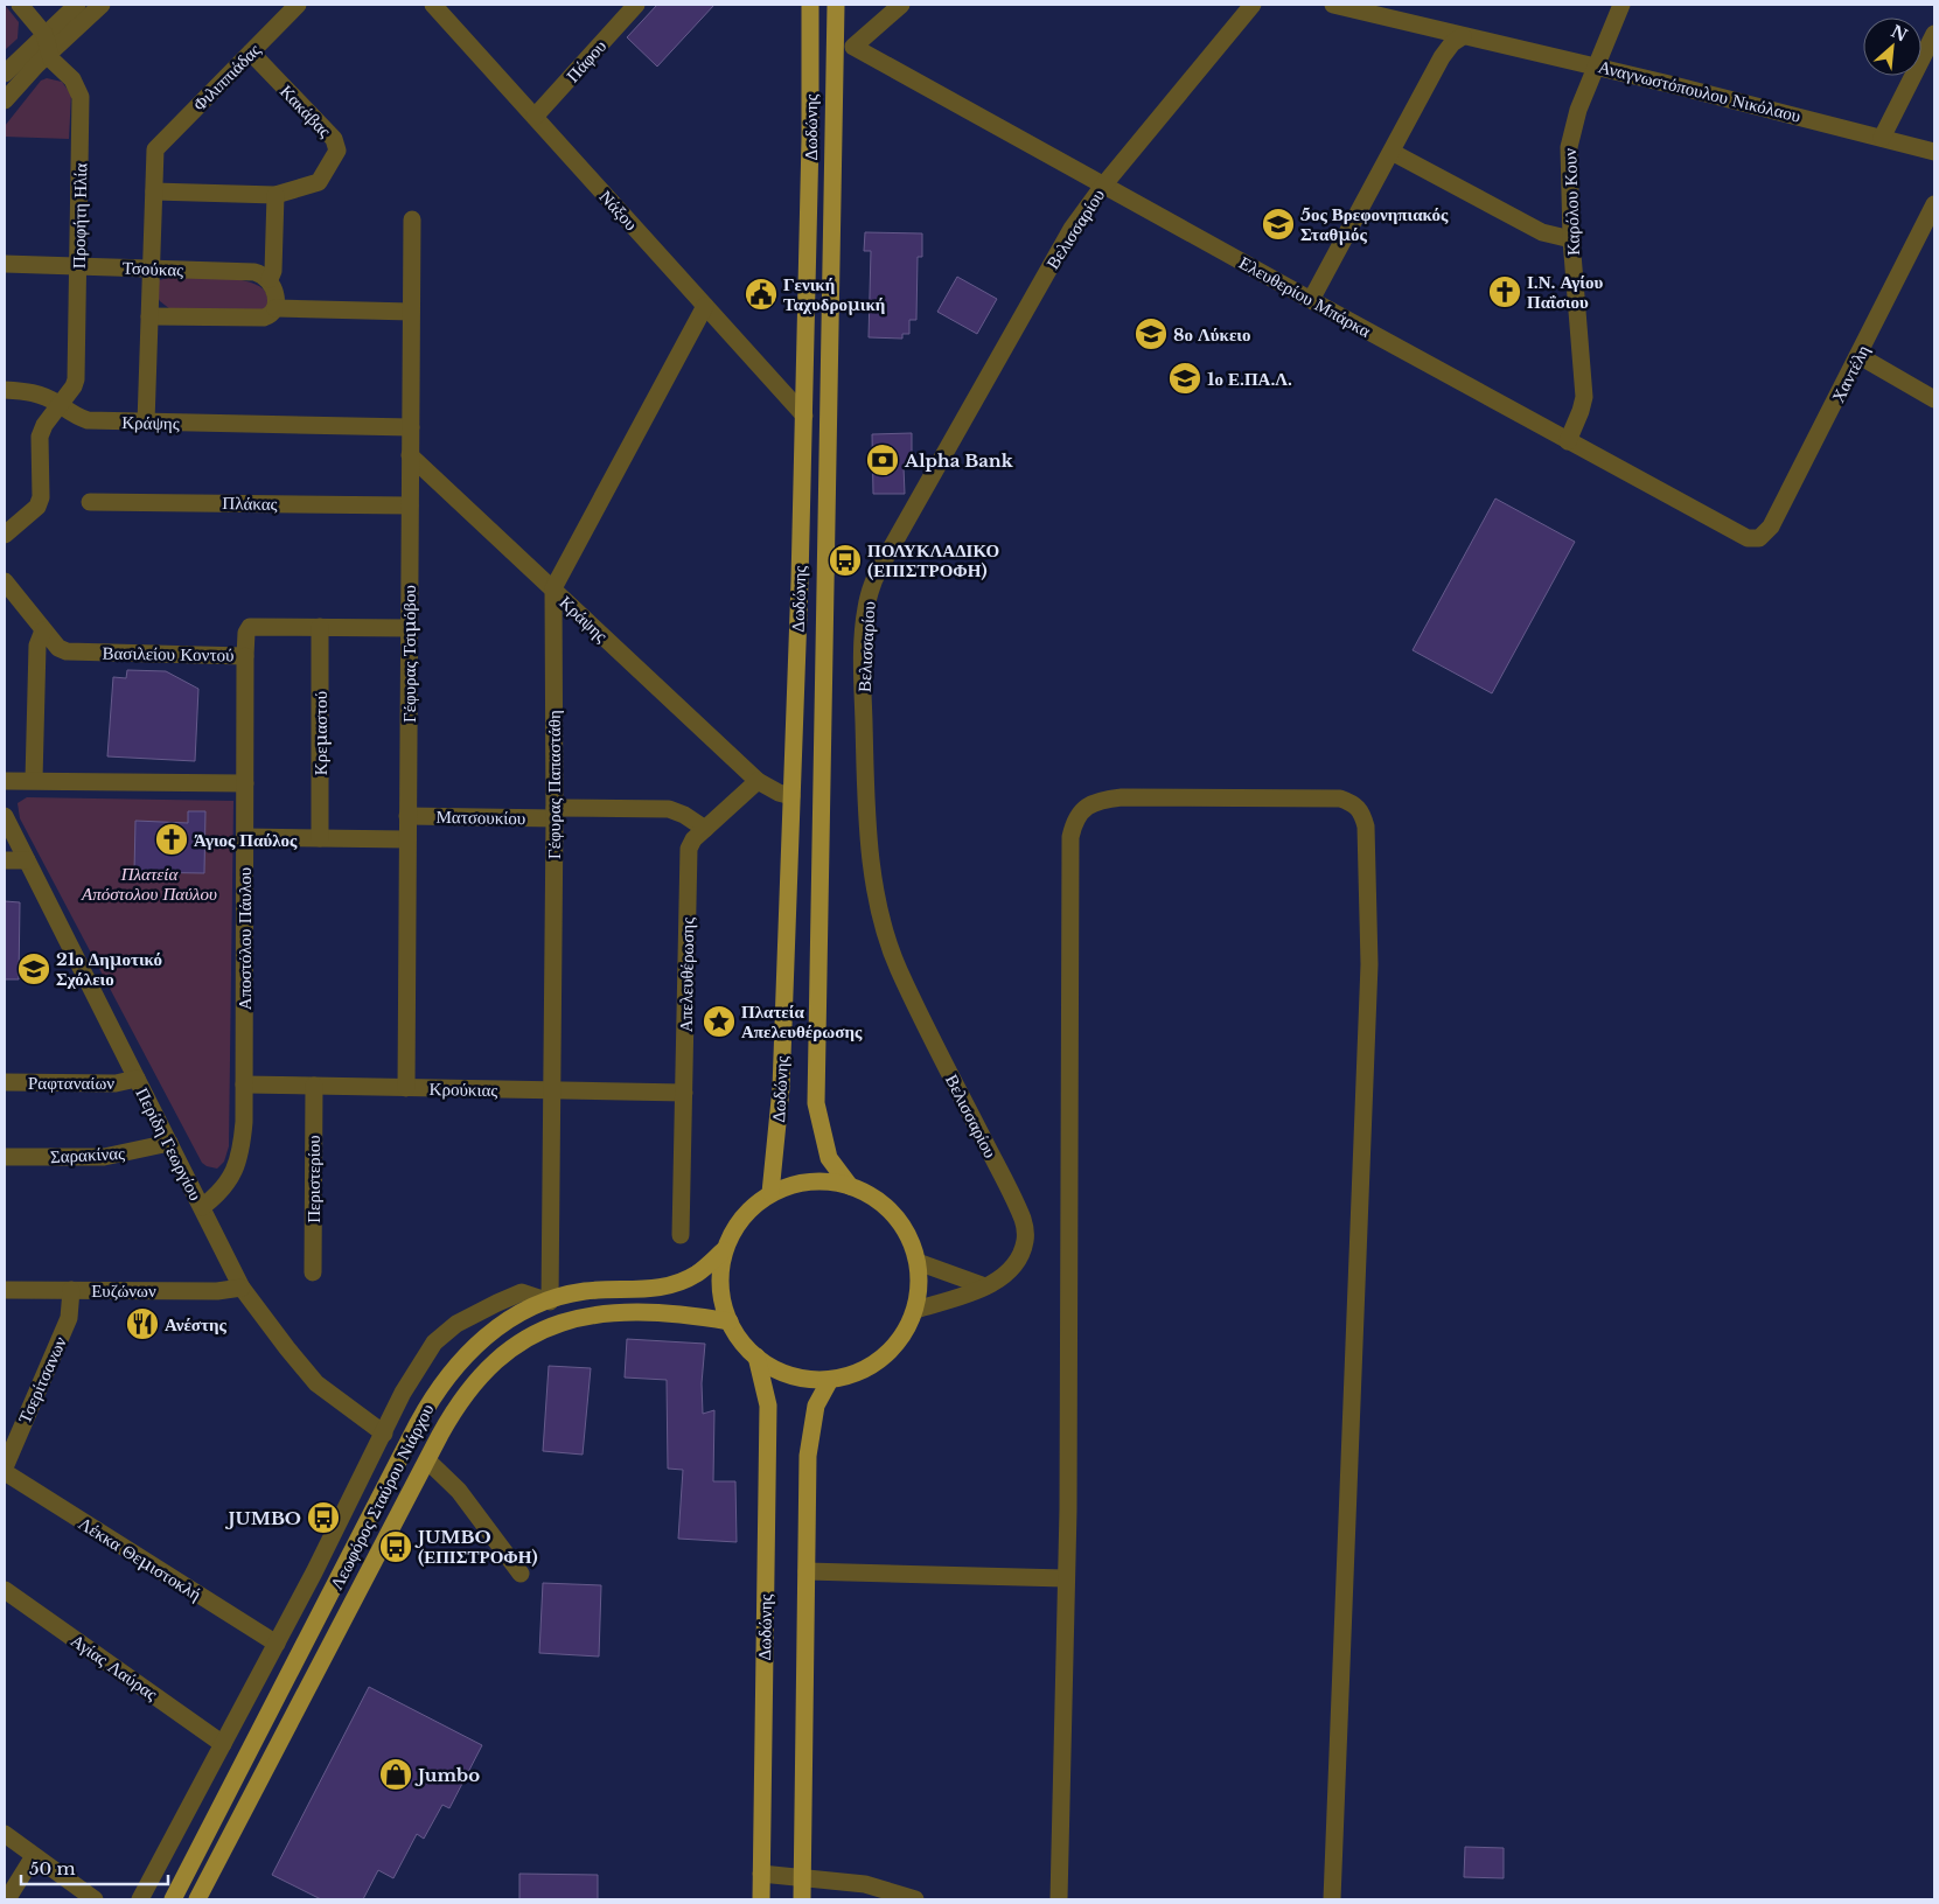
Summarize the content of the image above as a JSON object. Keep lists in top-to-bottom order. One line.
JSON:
{"streets":{"main road":["Δωδώνης","Λεωφόρος Σταύρου Νιάρχου"],"street":["Πάφου","Φιλιππιάδας","Αναγνωστόπουλου Νικόλαου","Κακάβας","Καρόλου Κουν","Νάξου","Προφήτη Ηλία","Βελισσαρίου","Τσούκας","Ελευθερίου Μπάρκα","Χαντέλη","Κράψης","Πλάκας","Βασιλείου Κοντού","Γέφυρας Τσιμόβου","Κρεμαστού","Γέφυρας Παπαστάθη","Ματσουκίου","Αποστόλου Πάυλου","Απελευθέρωσης","Ραφταναίων","Κρούκιας","Περίδη Γεωργίου","Σαρακίνας","Περιστερίου","Ευζώνων","Τσερίτσανων","Λέκκα Θεμιστοκλή","Αγίας Λαύρας"]},"crossings":[["Πάφου","Νάξου"],["Φιλιππιάδας","Κακάβας"],["Αναγνωστόπουλου Νικόλαου","Καρόλου Κουν"],["Δωδώνης","Νάξου"],["Δωδώνης","Βελισσαρίου"],["Δωδώνης","Ελευθερίου Μπάρκα"],["Δωδώνης","Λεωφόρος Σταύρου Νιάρχου"],["Καρόλου Κουν","Ελευθερίου Μπάρκα"],["Νάξου","Γέφυρας Παπαστάθη"],["Προφήτη Ηλία","Τσούκας"],["Προφήτη Ηλία","Κράψης"],["Βελισσαρίου","Ελευθερίου Μπάρκα"],["Βελισσαρίου","Λεωφόρος Σταύρου Νιάρχου"],["Ελευθερίου Μπάρκα","Χαντέλη"],["Κράψης","Γέφυρας Τσιμόβου"],["Κράψης","Γέφυρας Παπαστάθη"],["Κράψης","Απελευθέρωσης"],["Πλάκας","Γέφυρας Τσιμόβου"],["Βασιλείου Κοντού","Γέφυρας Τσιμόβου"],["Βασιλείου Κοντού","Κρεμαστού"],["Βασιλείου Κοντού","Αποστόλου Πάυλου"],["Γέφυρας Τσιμόβου","Ματσουκίου"],["Γέφυρας Τσιμόβου","Κρούκιας"],["Γέφυρας Παπαστάθη","Ματσουκίου"],["Γέφυρας Παπαστάθη","Κρούκιας"],["Γέφυρας Παπαστάθη","Λεωφόρος Σταύρου Νιάρχου"],["Ματσουκίου","Απελευθέρωσης"],["Αποστόλου Πάυλου","Κρούκιας"],["Αποστόλου Πάυλου","Περίδη Γεωργίου"],["Απελευθέρωσης","Κρούκιας"],["Ραφταναίων","Περίδη Γεωργίου"],["Κρούκιας","Περιστερίου"],["Περίδη Γεωργίου","Σαρακίνας"],["Περίδη Γεωργίου","Ευζώνων"],["Ευζώνων","Τσερίτσανων"]],"parks":["Πλατεία Απόστολου Παύλου"],"places":{"school or university":["5ος Βρεφονηπιακός Σταθμός","8ο Λύκειο","1ο Ε.ΠΑ.Λ.","21ο Δημοτικό Σχόλειο"],"church":["Ι.Ν. Αγίου Παΐσιου","Άγιος Παύλος"],"public building":["Γενική Ταχυδρομική"],"bank":["Alpha Bank"],"bus stop":["ΠΟΛΥΚΛΑΔΙΚΟ (ΕΠΙΣΤΡΟΦΗ)","JUMBO","JUMBO (ΕΠΙΣΤΡΟΦΗ)"],"place":["Πλατεία Απελευθέρωσης"],"restaurant":["Ανέστης"],"shop":["Jumbo"]},"scale_bar":"50 m","north":"top right"}
